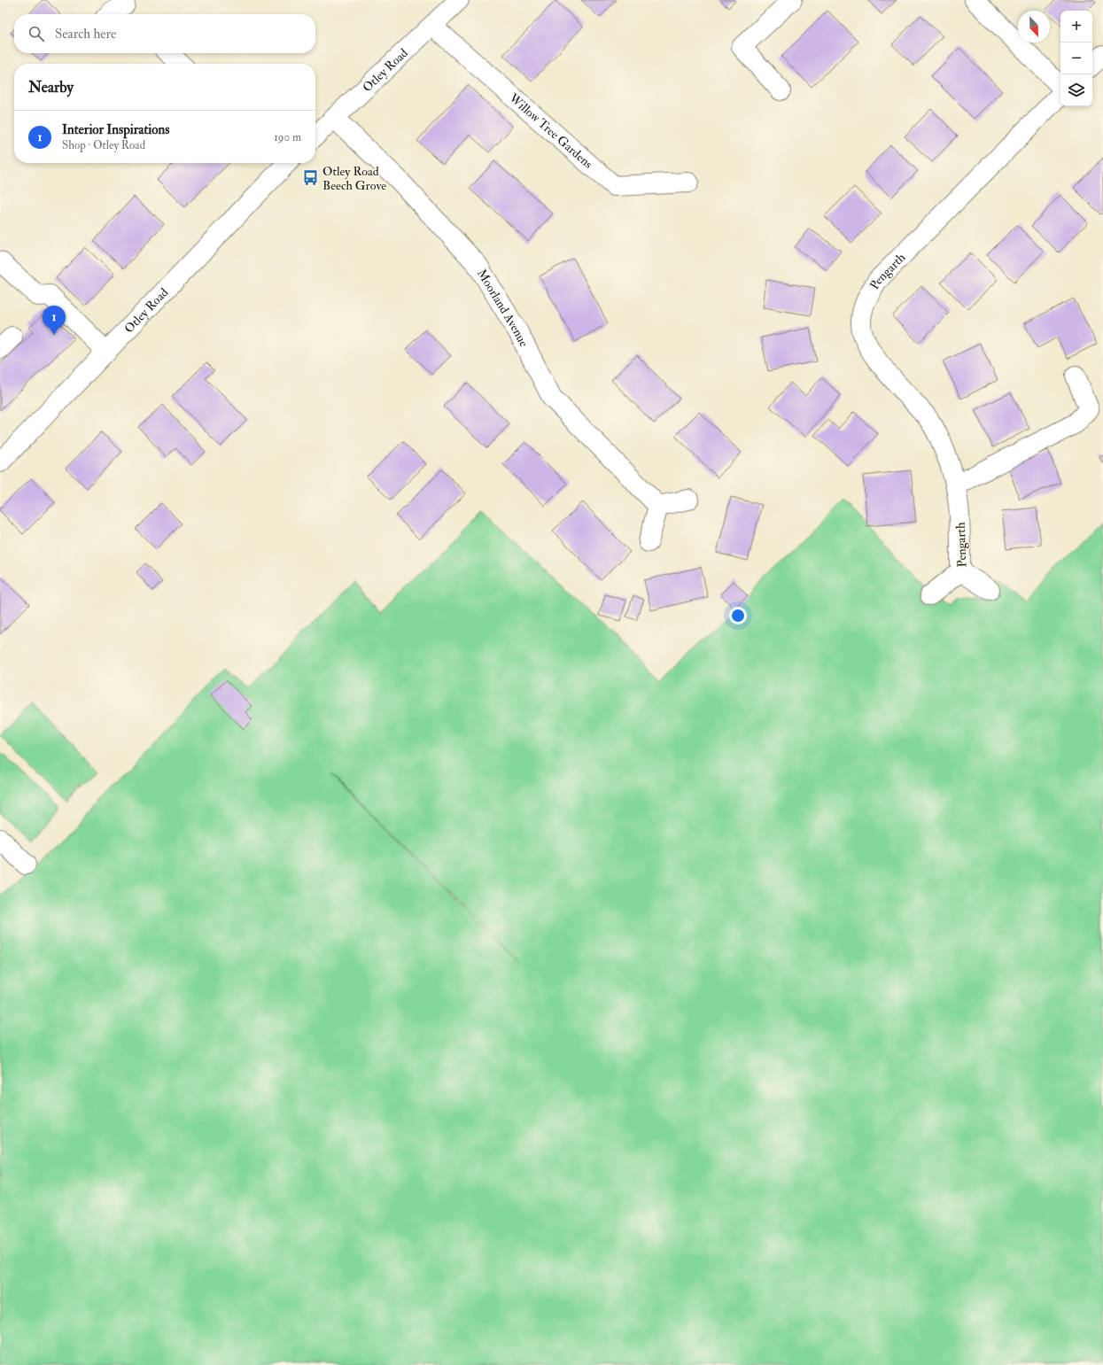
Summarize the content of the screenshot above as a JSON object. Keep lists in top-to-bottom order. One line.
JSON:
{"streets":{"street":["Otley Road","Willow Tree Gardens","Pengarth","Moorland Avenue"]},"crossings":[["Otley Road","Willow Tree Gardens"],["Otley Road","Moorland Avenue"]],"places":{"bus stop":["Otley Road Beech Grove"]},"north":"bottom right","page":{"map_buttons":["+","−"],"search":"Search here","heading":"Nearby","list":[{"mark":"1","name":"Interior Inspirations","note":"Shop · Otley Road","value":"190 m"}],"pins":"1"}}
